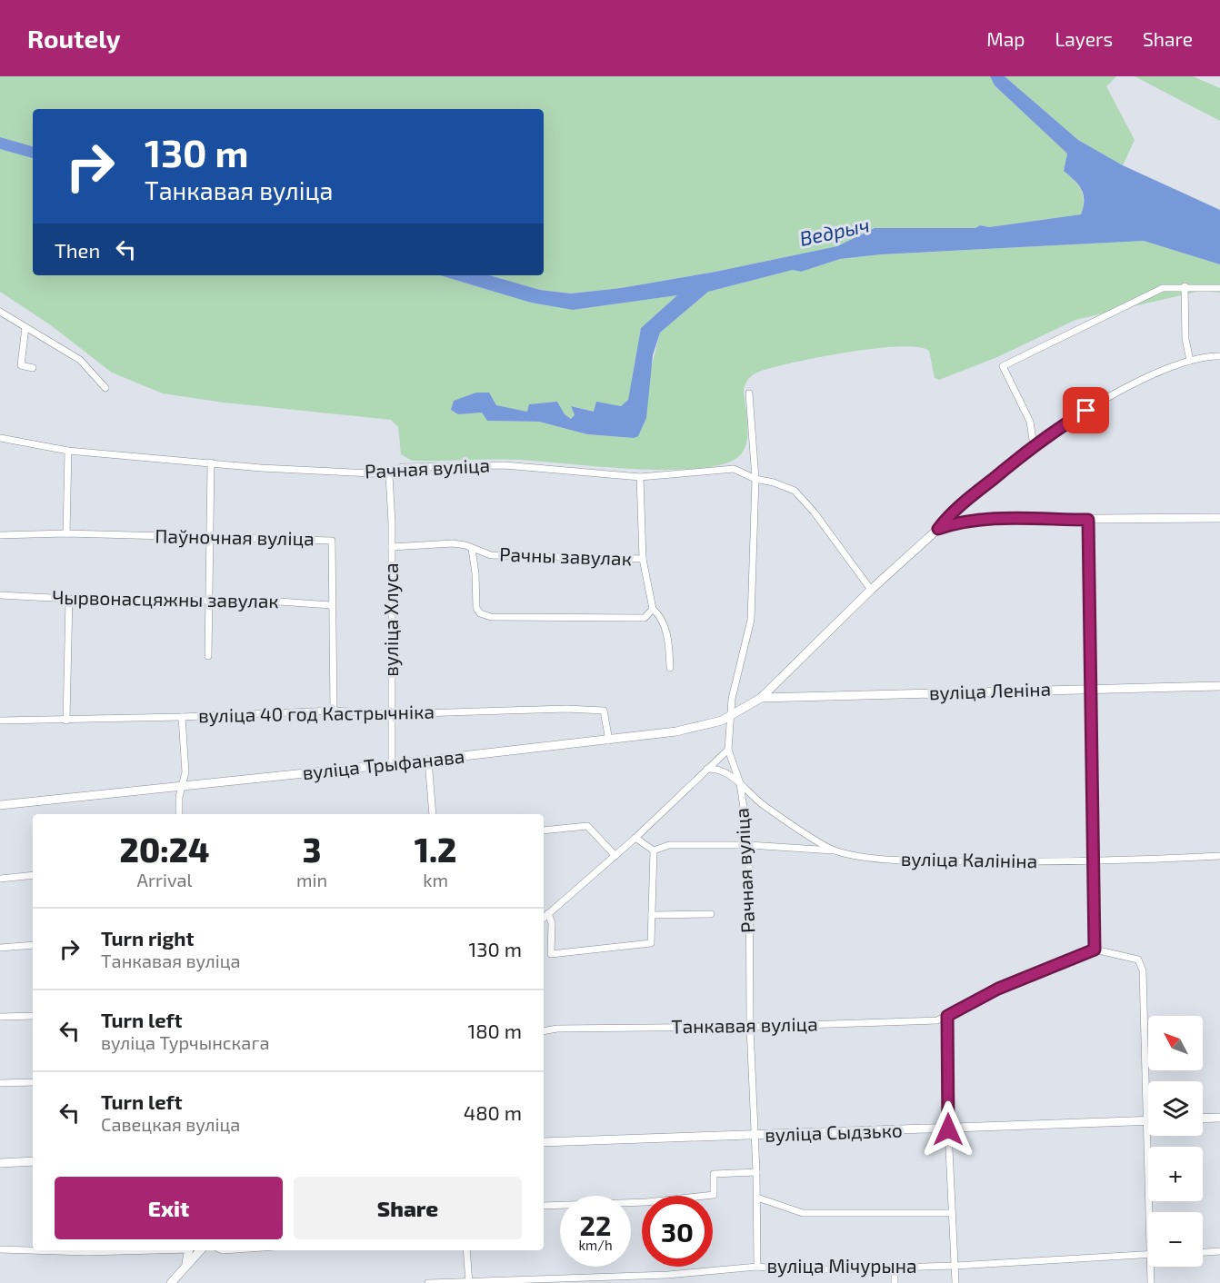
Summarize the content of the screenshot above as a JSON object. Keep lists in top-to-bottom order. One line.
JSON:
{"streets":{"street":["Рачная вуліца","Паўночная вуліца","Рачны завулак","Чырвонасцяжны завулак","вуліца Хлуса","вуліца Леніна","вуліца 40 год Кастрычніка","вуліца Трыфанава","вуліца Калініна","Танкавая вуліца","вуліца Сыдзько","вуліца Мічурына"]},"crossings":[["Рачная вуліца","вуліца Хлуса"],["Рачная вуліца","вуліца Трыфанава"],["Рачная вуліца","вуліца Калініна"],["Рачная вуліца","Танкавая вуліца"],["Рачная вуліца","вуліца Сыдзько"],["Рачная вуліца","вуліца Мічурына"],["Паўночная вуліца","Чырвонасцяжны завулак"],["Паўночная вуліца","вуліца 40 год Кастрычніка"],["Рачны завулак","вуліца Хлуса"],["вуліца Хлуса","вуліца 40 год Кастрычніка"],["вуліца Хлуса","вуліца Трыфанава"],["вуліца Леніна","вуліца Трыфанава"],["вуліца 40 год Кастрычніка","вуліца Трыфанава"]],"water":["Ведрыч"],"north":"top left","page":{"header":"Routely","nav":["Map","Layers","Share"],"turn":["130 m","Танкавая вуліца"],"then":"Then","eta":["20:24","Arrival","3","min","1.2","km"],"list":[{"name":"Turn right","note":"Танкавая вуліца","value":"130 m"},{"name":"Turn left","note":"вуліца Турчынскага","value":"180 m"},{"name":"Turn left","note":"Савецкая вуліца","value":"480 m"}],"map_buttons":["+","−"],"buttons":["Exit","Share"],"speed":"22 km/h","limit":"30"}}
